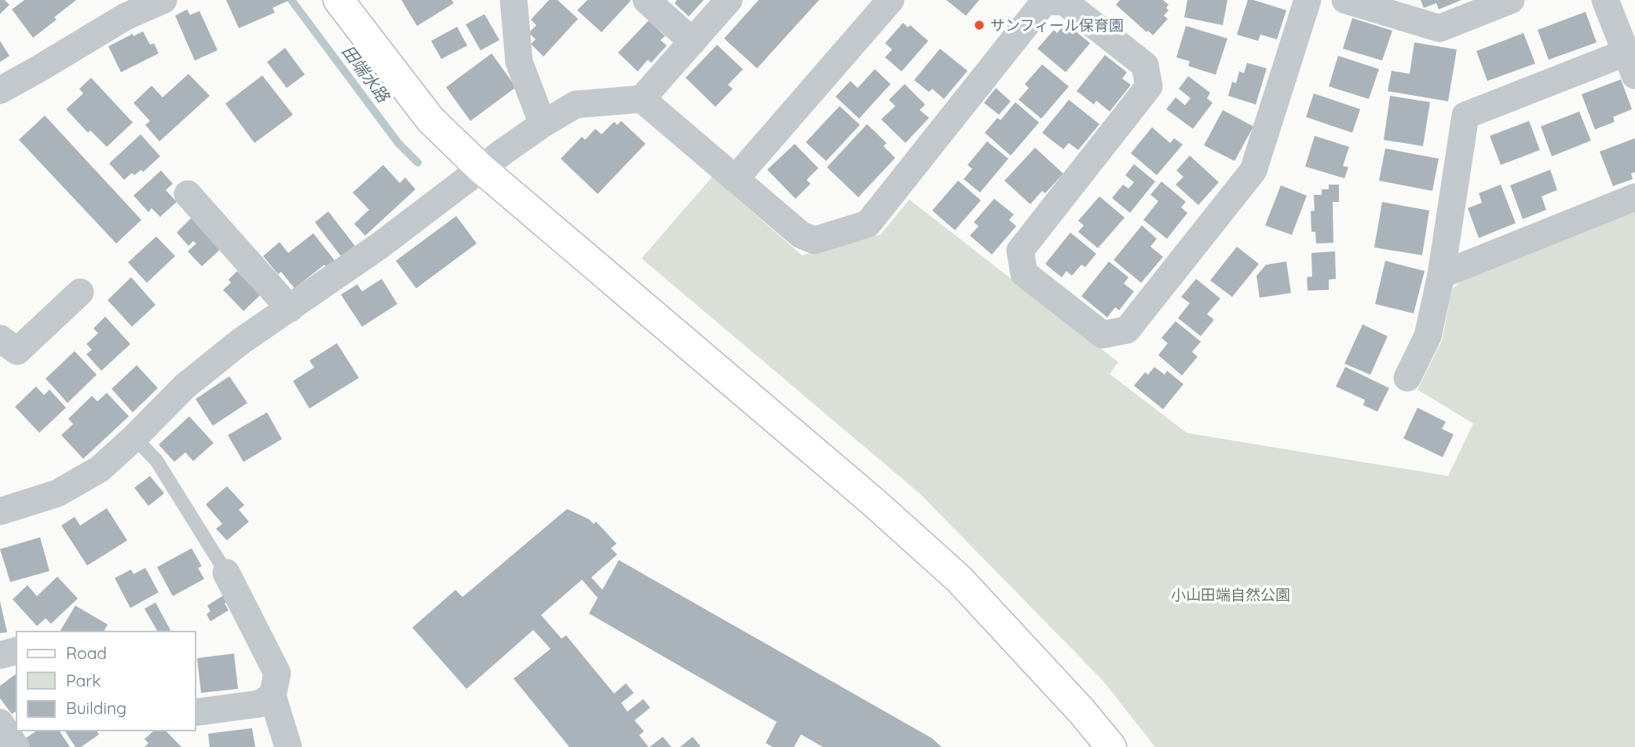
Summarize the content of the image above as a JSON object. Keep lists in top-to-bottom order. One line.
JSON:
{"water":["田端水路"],"parks":["小山田端自然公園"],"places":["サンフィール保育園"],"legend":["Road","Park","Building"]}
